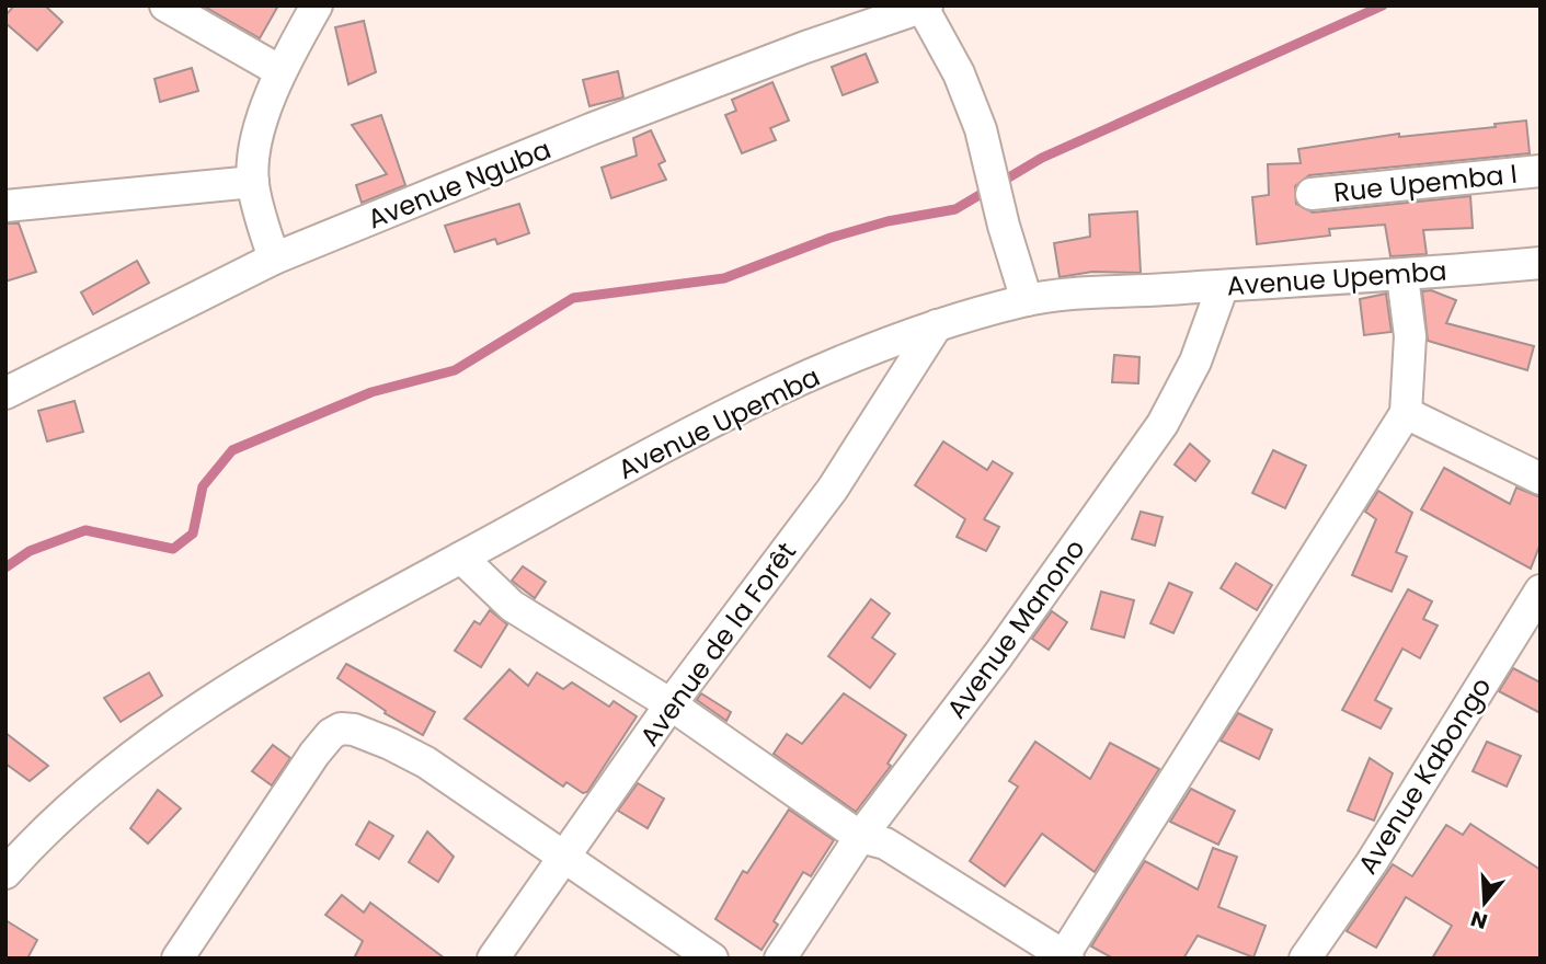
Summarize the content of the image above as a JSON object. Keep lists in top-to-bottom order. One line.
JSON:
{"streets":{"street":["Rue Upemba I","Avenue Nguba","Avenue Upemba","Avenue Manono","Avenue de la Forêt","Avenue Kabongo"]},"crossings":[["Avenue Upemba","Avenue Manono"],["Avenue Upemba","Avenue de la Forêt"]],"north":"bottom"}
